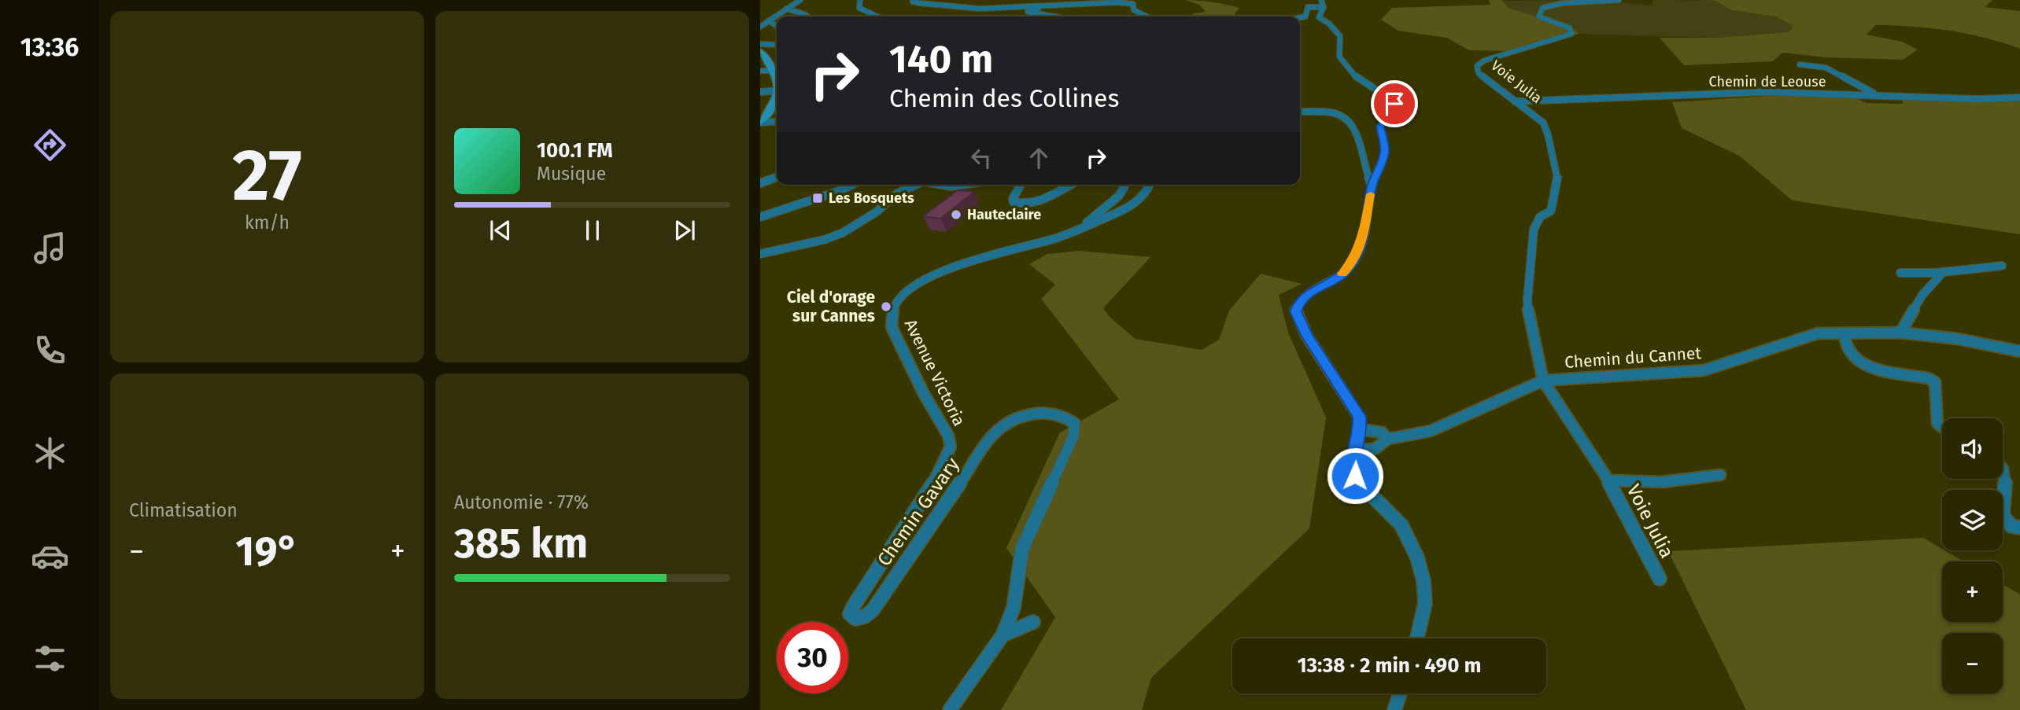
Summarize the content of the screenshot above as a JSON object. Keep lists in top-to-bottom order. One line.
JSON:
{"streets":{"street":["Voie Julia","Chemin de Leouse","Chemin du Cannet","Avenue Victoria","Chemin Gavary"]},"crossings":[["Voie Julia","Chemin de Leouse"],["Voie Julia","Chemin du Cannet"],["Avenue Victoria","Chemin Gavary"]],"places":{"transit":["Les Bosquets"],"other":["Hauteclaire","Ciel d'orage sur Cannes"]},"page":{"tabs":"13:36","tile":[["27","km/h"],"Climatisation",["Autonomie · 77%","385 km"]],"turn":["140 m","Chemin des Collines"],"song":["100.1 FM","Musique"],"map_buttons":["+","−"],"heat":["−","19°","+"],"limit":"30","trip":"13:38 · 2 min · 490 m"}}
